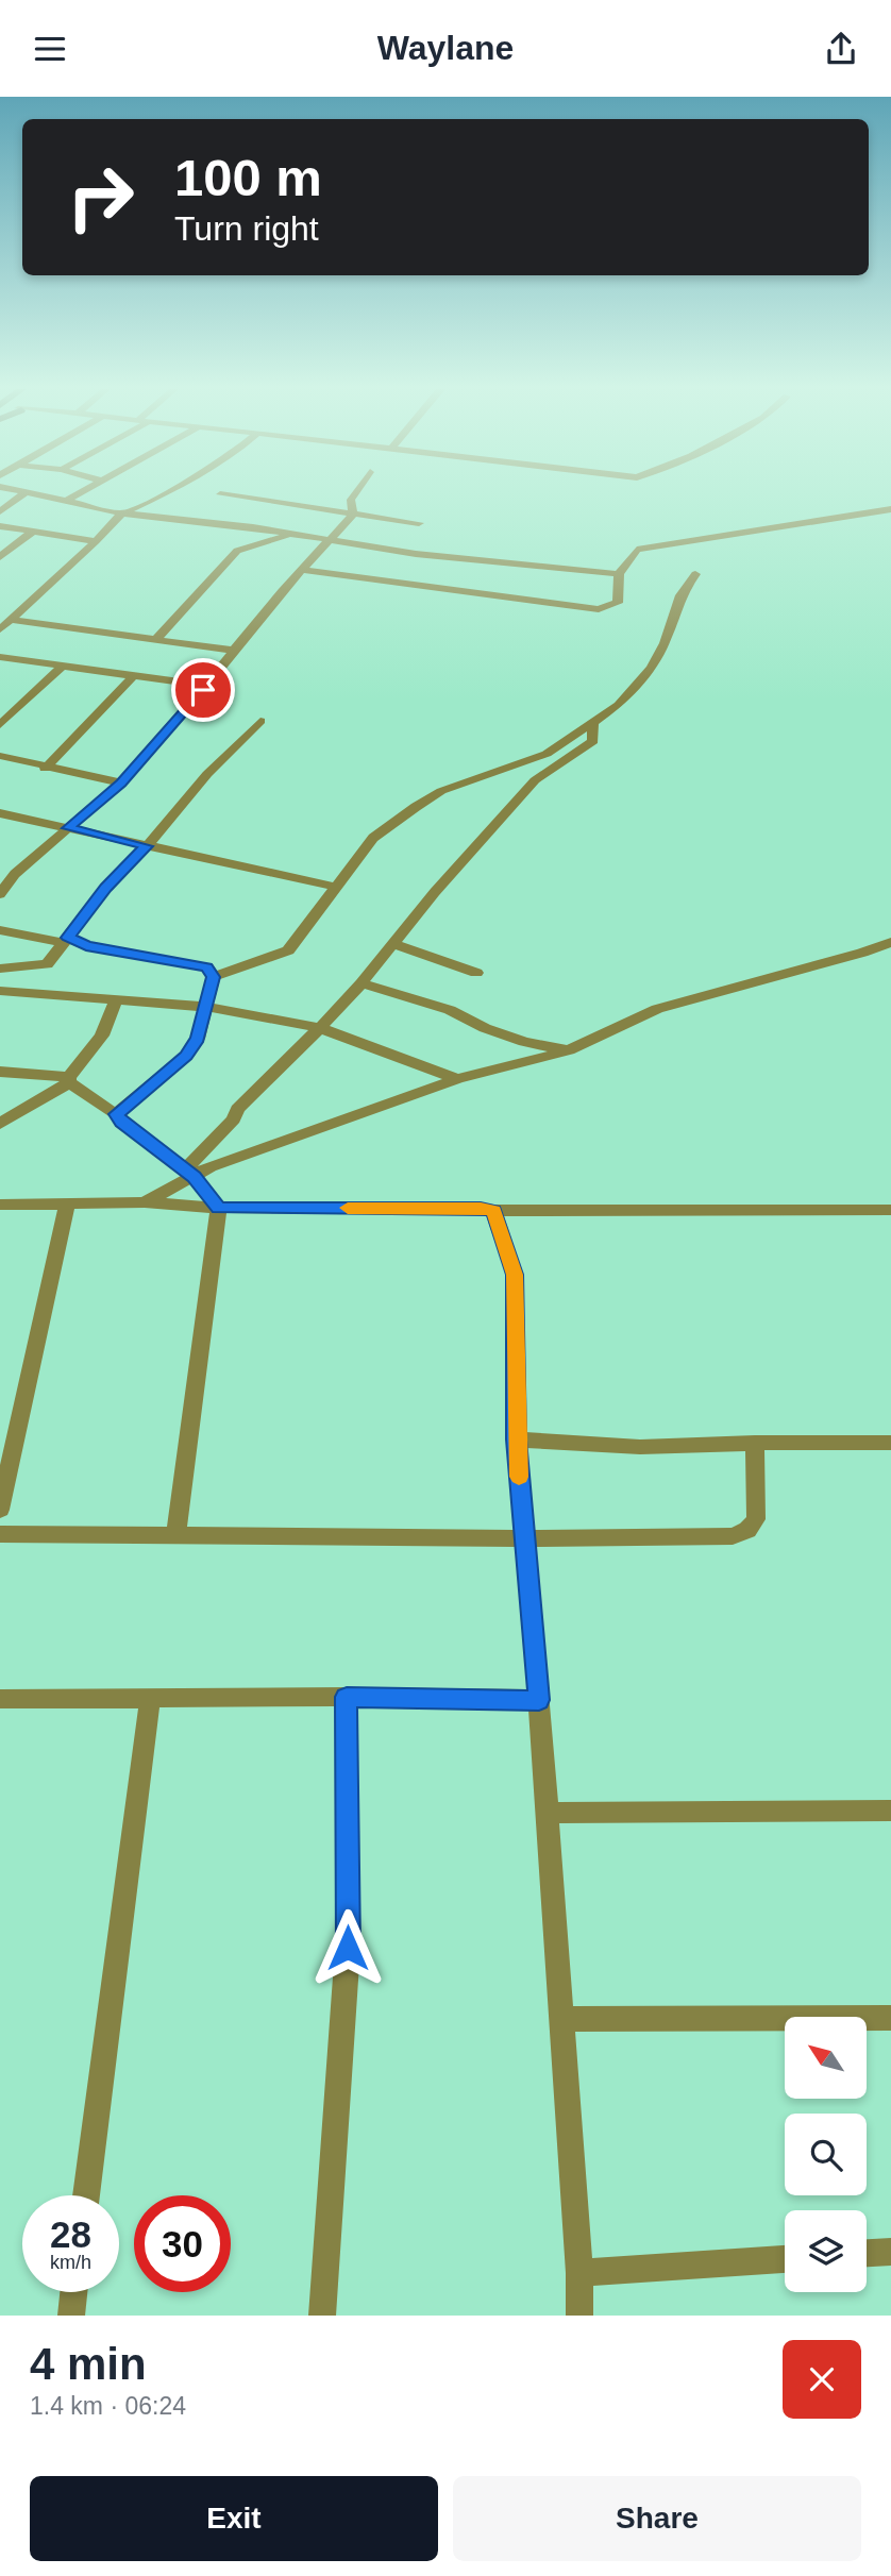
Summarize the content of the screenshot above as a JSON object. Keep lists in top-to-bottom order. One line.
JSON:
{"north":"top left","page":{"header":"Waylane","turn":["100 m","Turn right"],"speed":"28 km/h","limit":"30","heading":["4 min","1.4 km · 06:24"],"buttons":["Exit","Share"]}}
